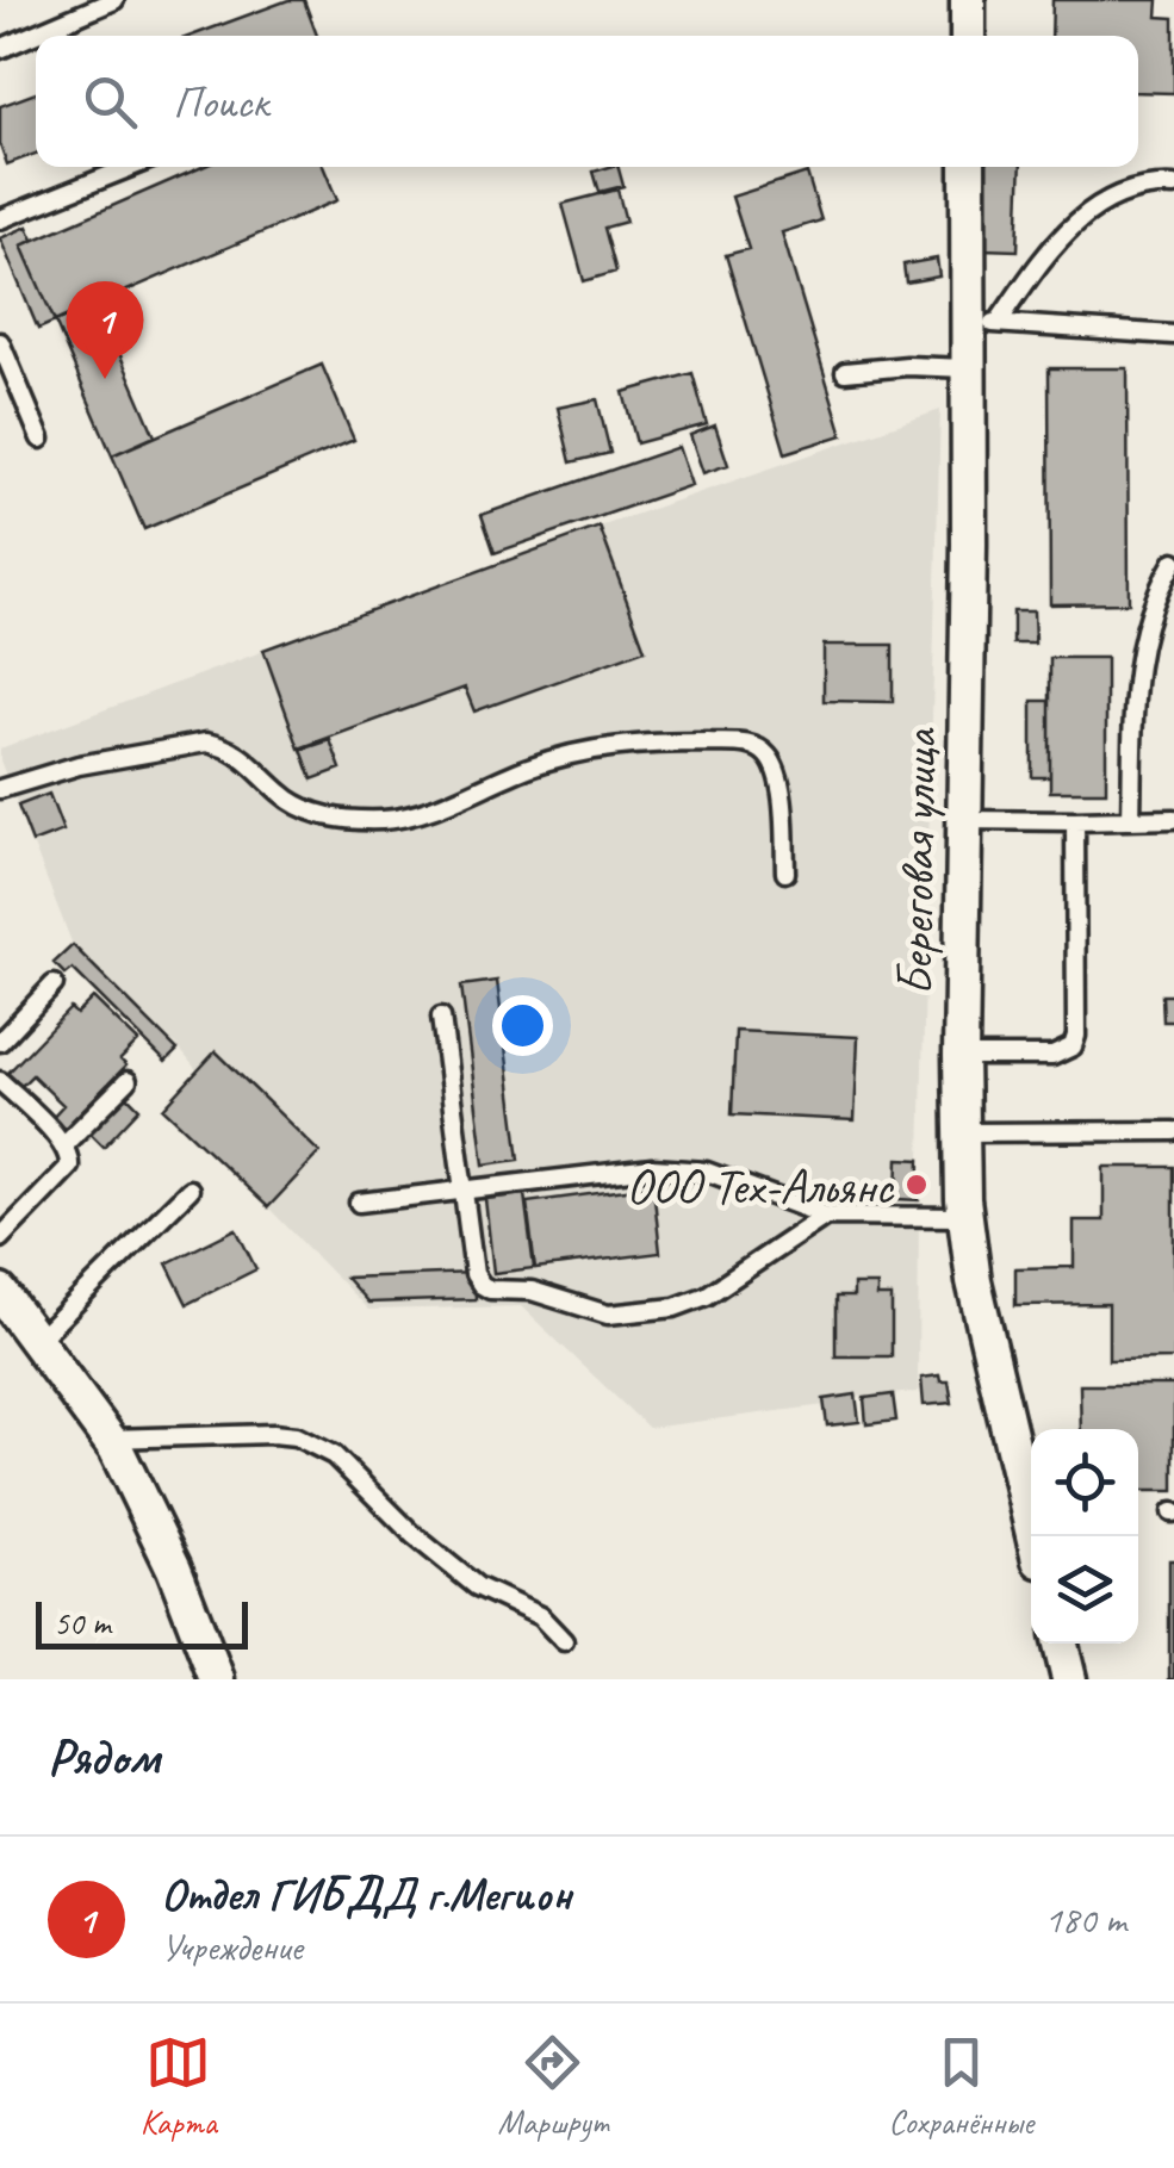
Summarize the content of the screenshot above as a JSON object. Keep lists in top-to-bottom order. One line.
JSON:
{"streets":{"street":["Береговая улица"]},"places":["ООО Тех-Альянс"],"scale_bar":"50 m","page":{"search":"Поиск","pins":"1","scale":"50 m","heading":"Рядом","list":[{"mark":"1","name":"Отдел ГИБДД г.Мегион","note":"Учреждение","value":"180 m"}],"nav":["Карта","Маршрут","Сохранённые"]}}
